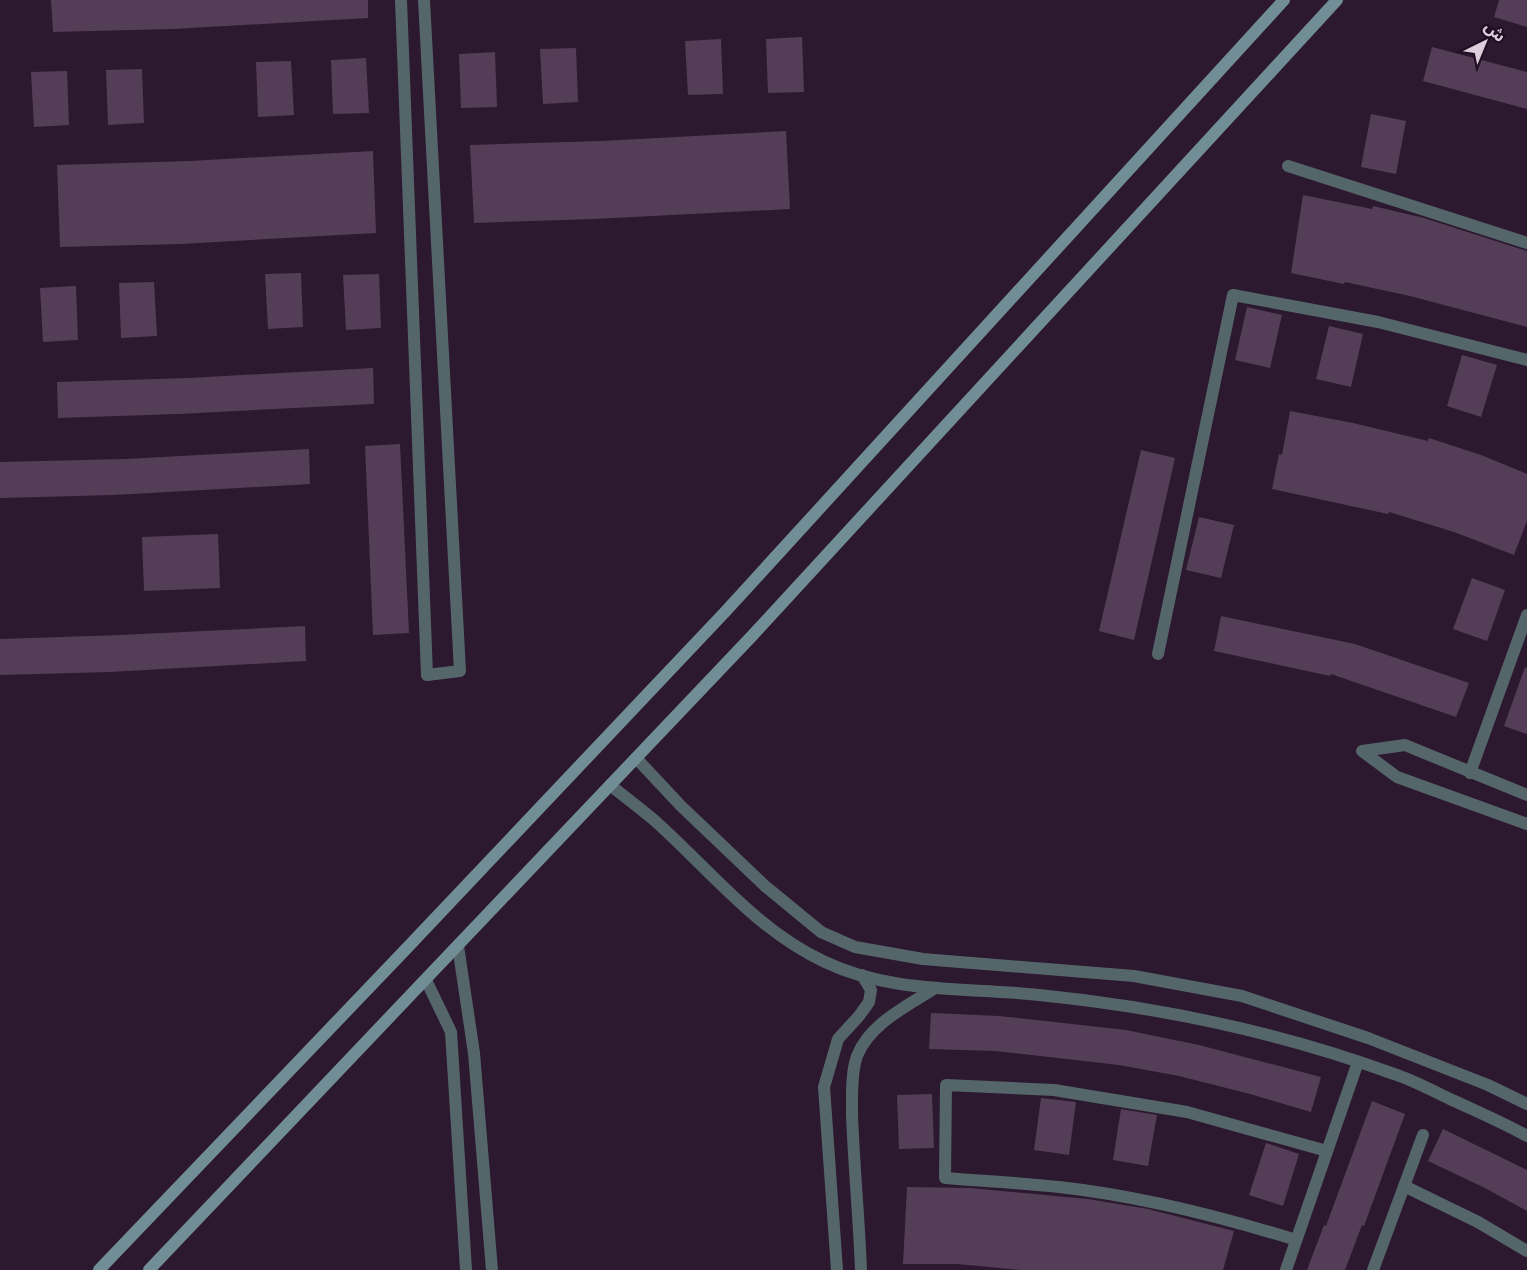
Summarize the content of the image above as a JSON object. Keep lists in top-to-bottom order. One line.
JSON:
{"north":"top right"}
